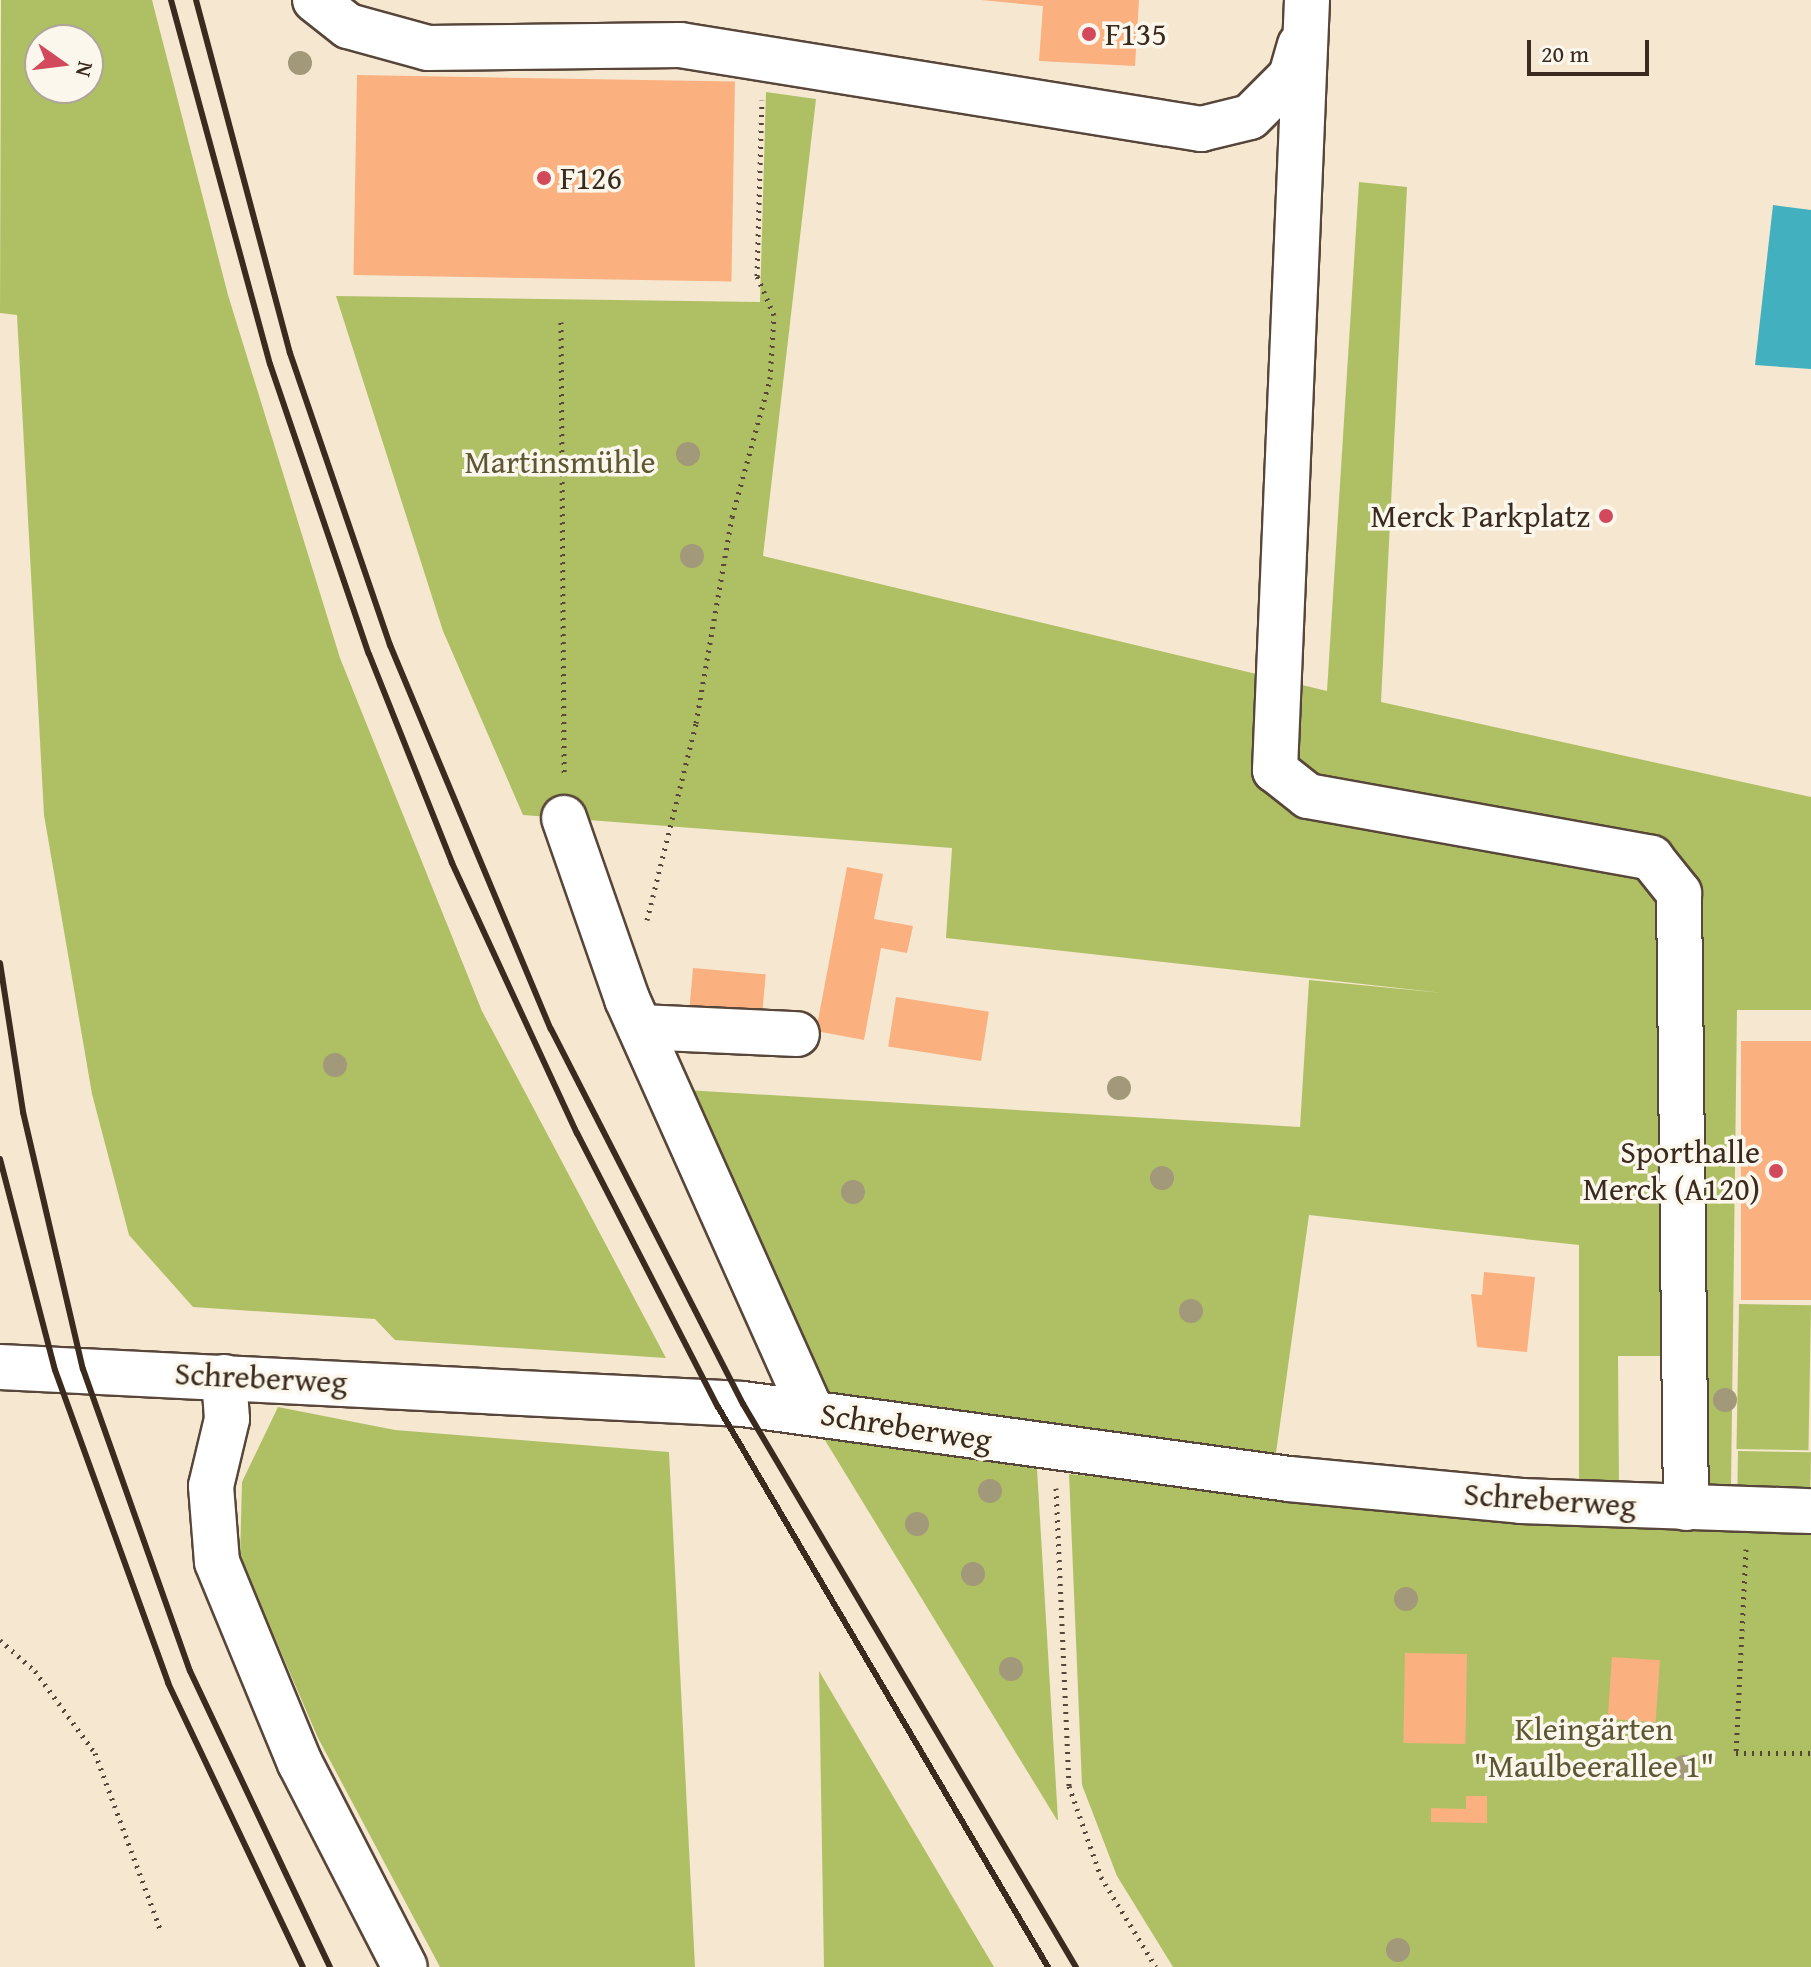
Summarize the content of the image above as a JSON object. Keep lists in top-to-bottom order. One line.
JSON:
{"streets":{"lane":["Schreberweg"]},"parks":["Martinsmühle","Kleingärten \"Maulbeerallee 1\""],"places":["F135","F126","Merck Parkplatz","Sporthalle Merck (A120)"],"scale_bar":"20 m","north":"right"}
